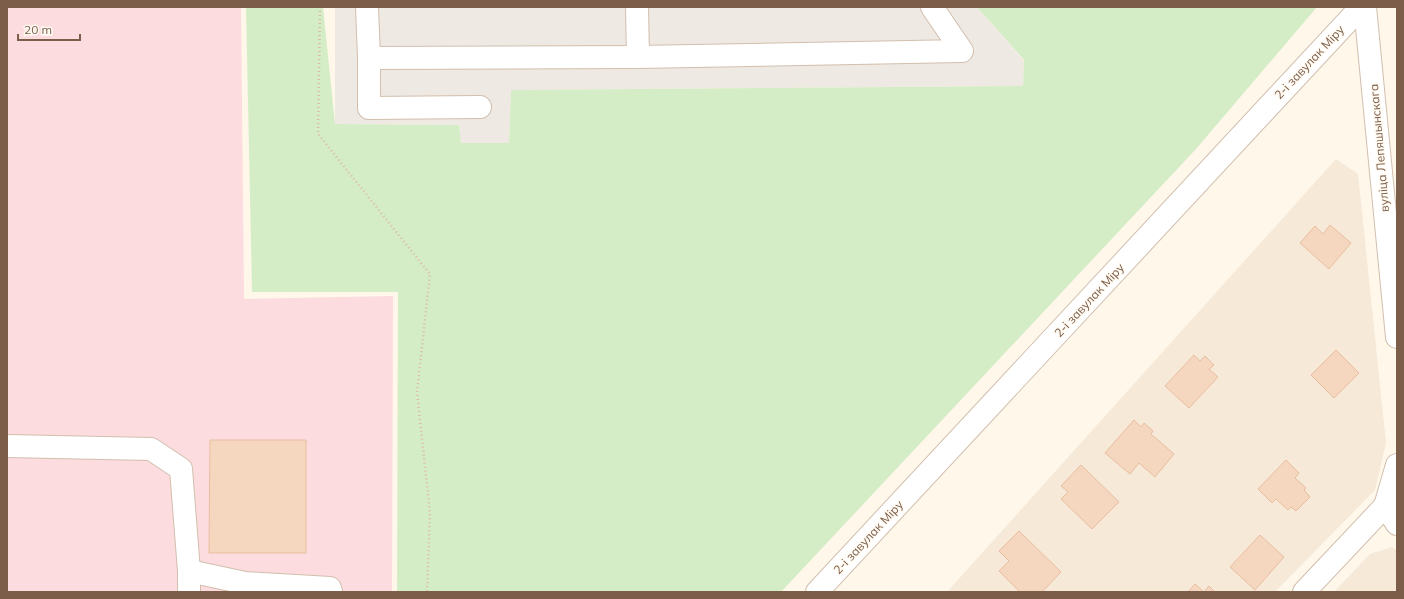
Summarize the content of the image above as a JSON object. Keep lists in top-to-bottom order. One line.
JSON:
{"streets":{"street":["2-і завулак Міру","вуліца Лепяшынскага"]},"scale_bar":"20 m"}
